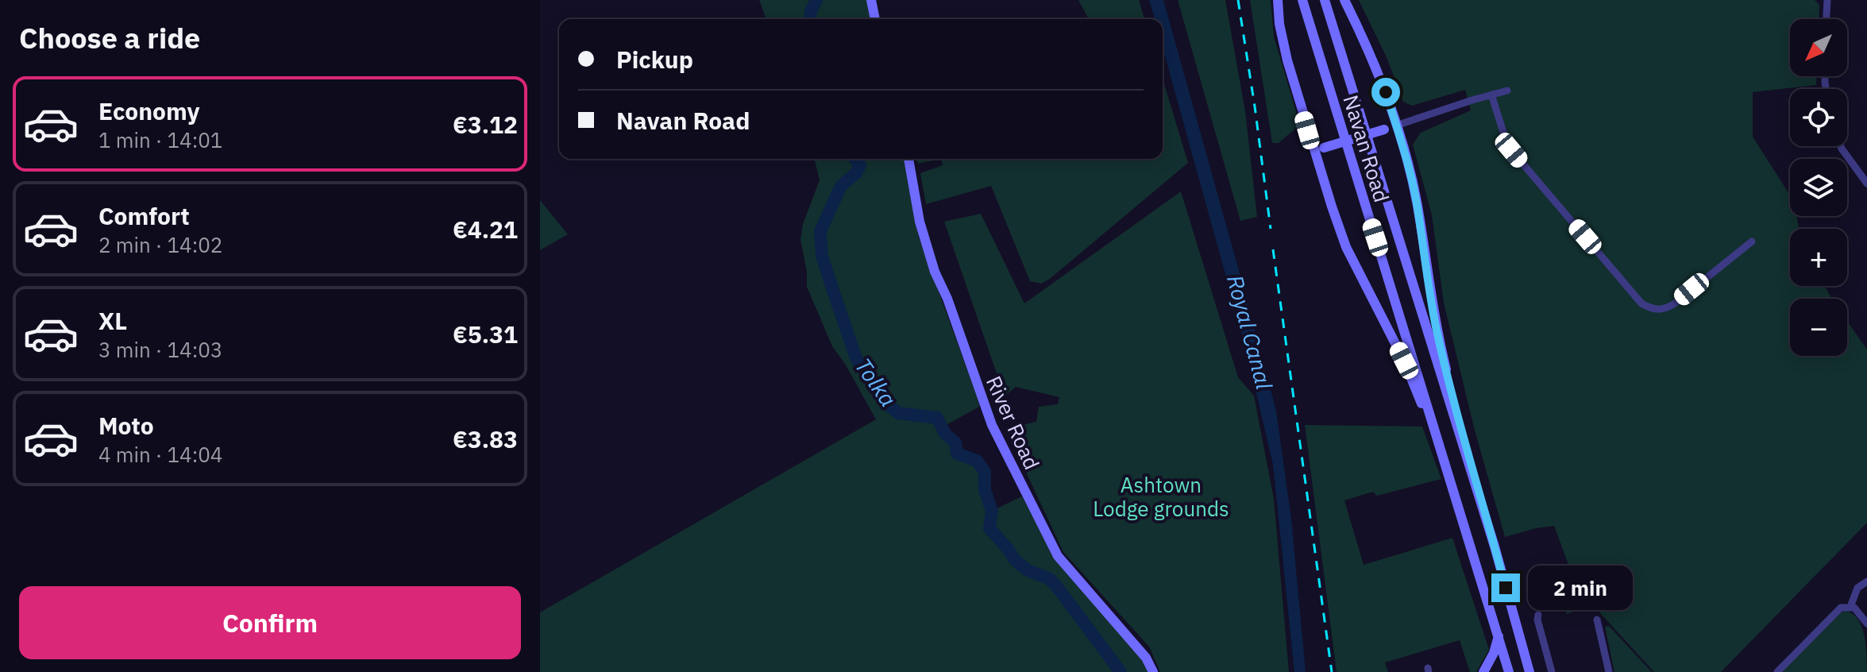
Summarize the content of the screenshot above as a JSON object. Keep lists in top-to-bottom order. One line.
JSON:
{"streets":{"main road":["Navan Road","River Road"]},"water":["Royal Canal","Tolka"],"parks":["Ashtown Lodge grounds"],"north":"bottom left","page":{"heading":"Choose a ride","map_buttons":["+","−"],"banner":["Pickup","Navan Road"],"list":[{"name":"Economy","note":"1 min · 14:01","value":"€3.12"},{"name":"Comfort","note":"2 min · 14:02","value":"€4.21"},{"name":"XL","note":"3 min · 14:03","value":"€5.31"},{"name":"Moto","note":"4 min · 14:04","value":"€3.83"}],"bubble":"2 min","buttons":"Confirm"}}
